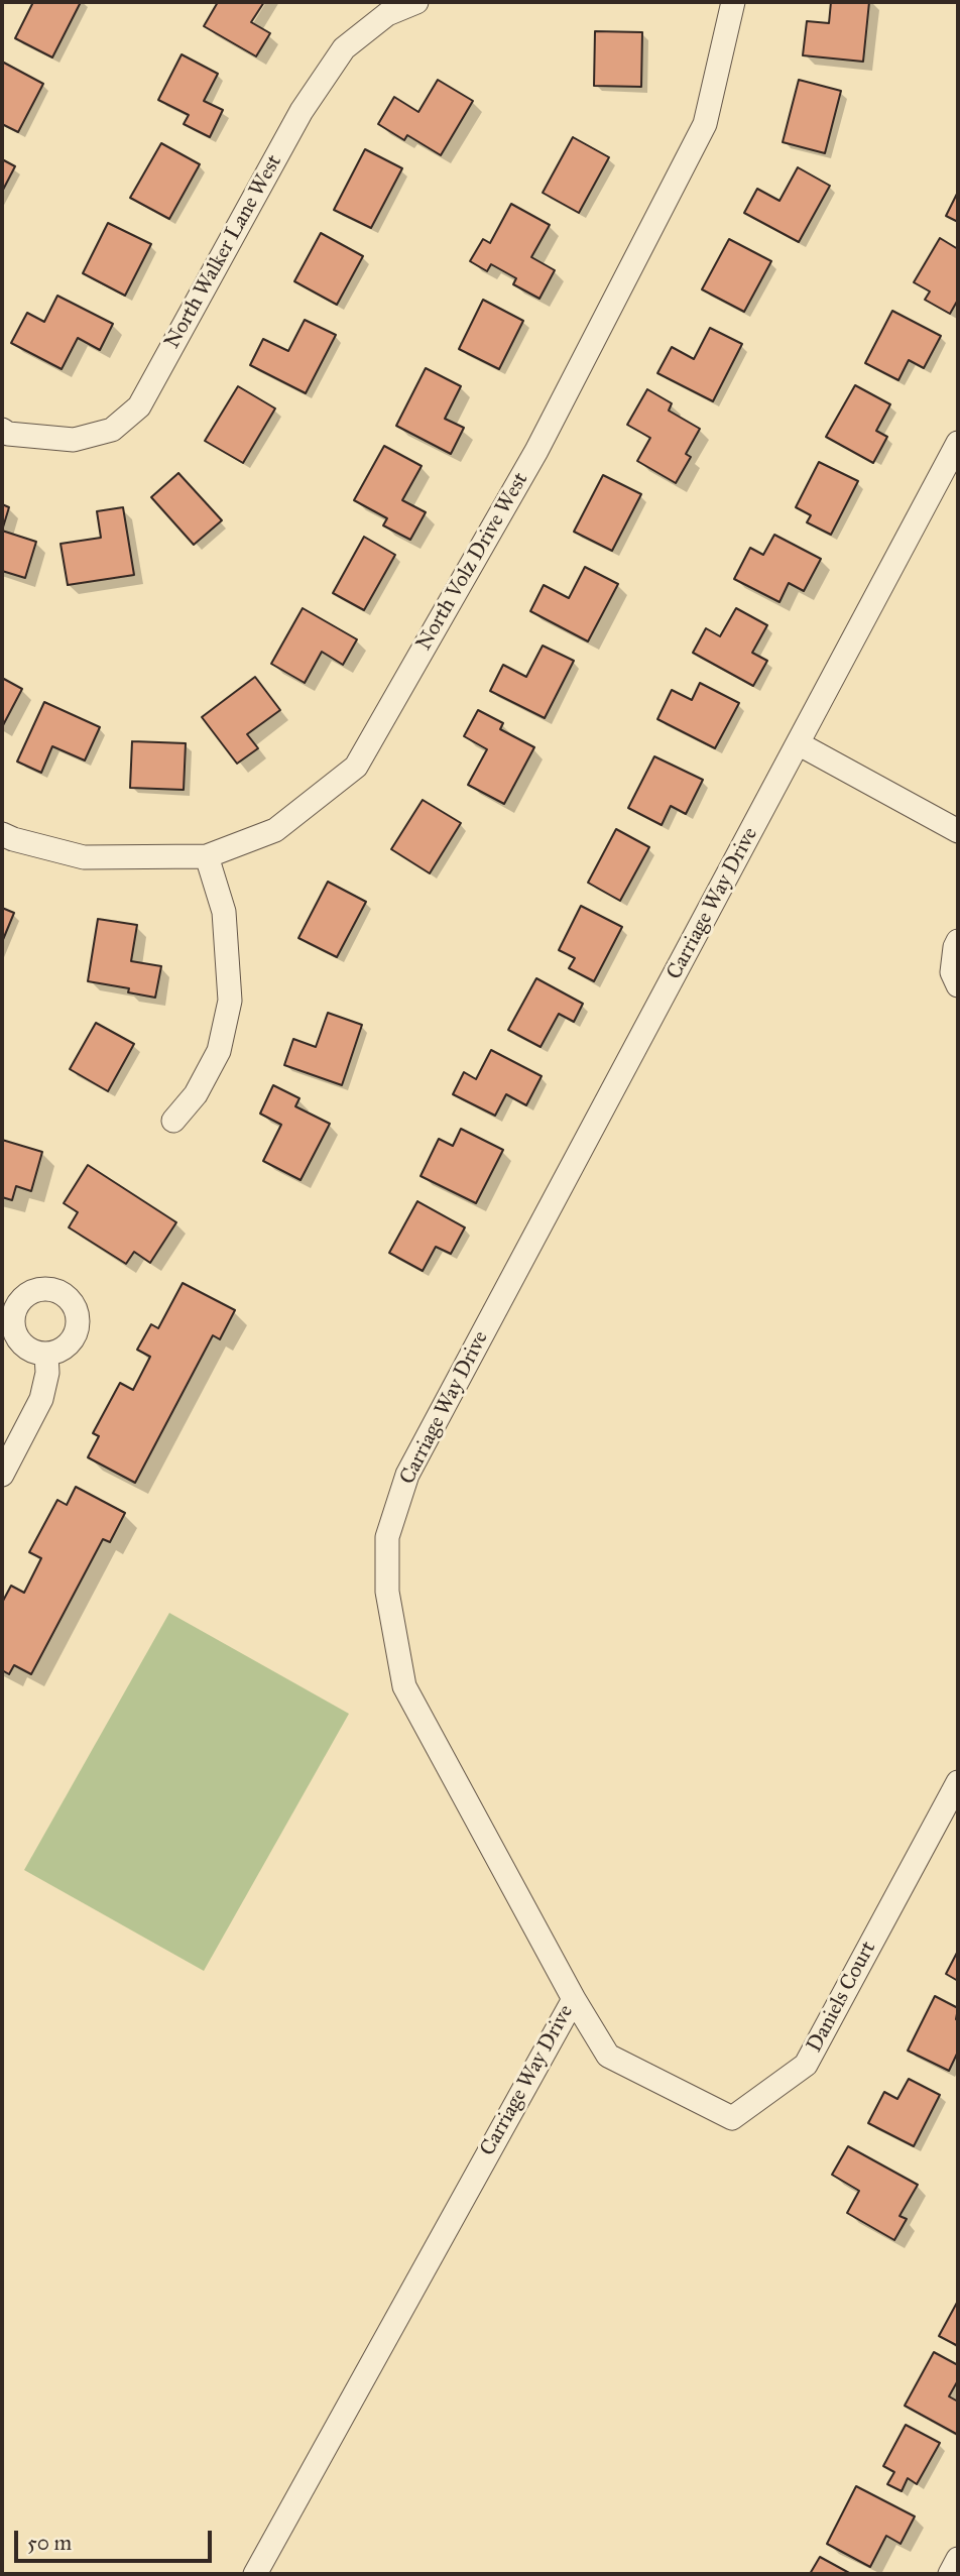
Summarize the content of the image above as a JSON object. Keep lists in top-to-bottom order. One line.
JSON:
{"streets":{"street":["North Walker Lane West","North Volz Drive West","Carriage Way Drive","Daniels Court"]},"crossings":[["Carriage Way Drive","Daniels Court"]],"scale_bar":"50 m"}
